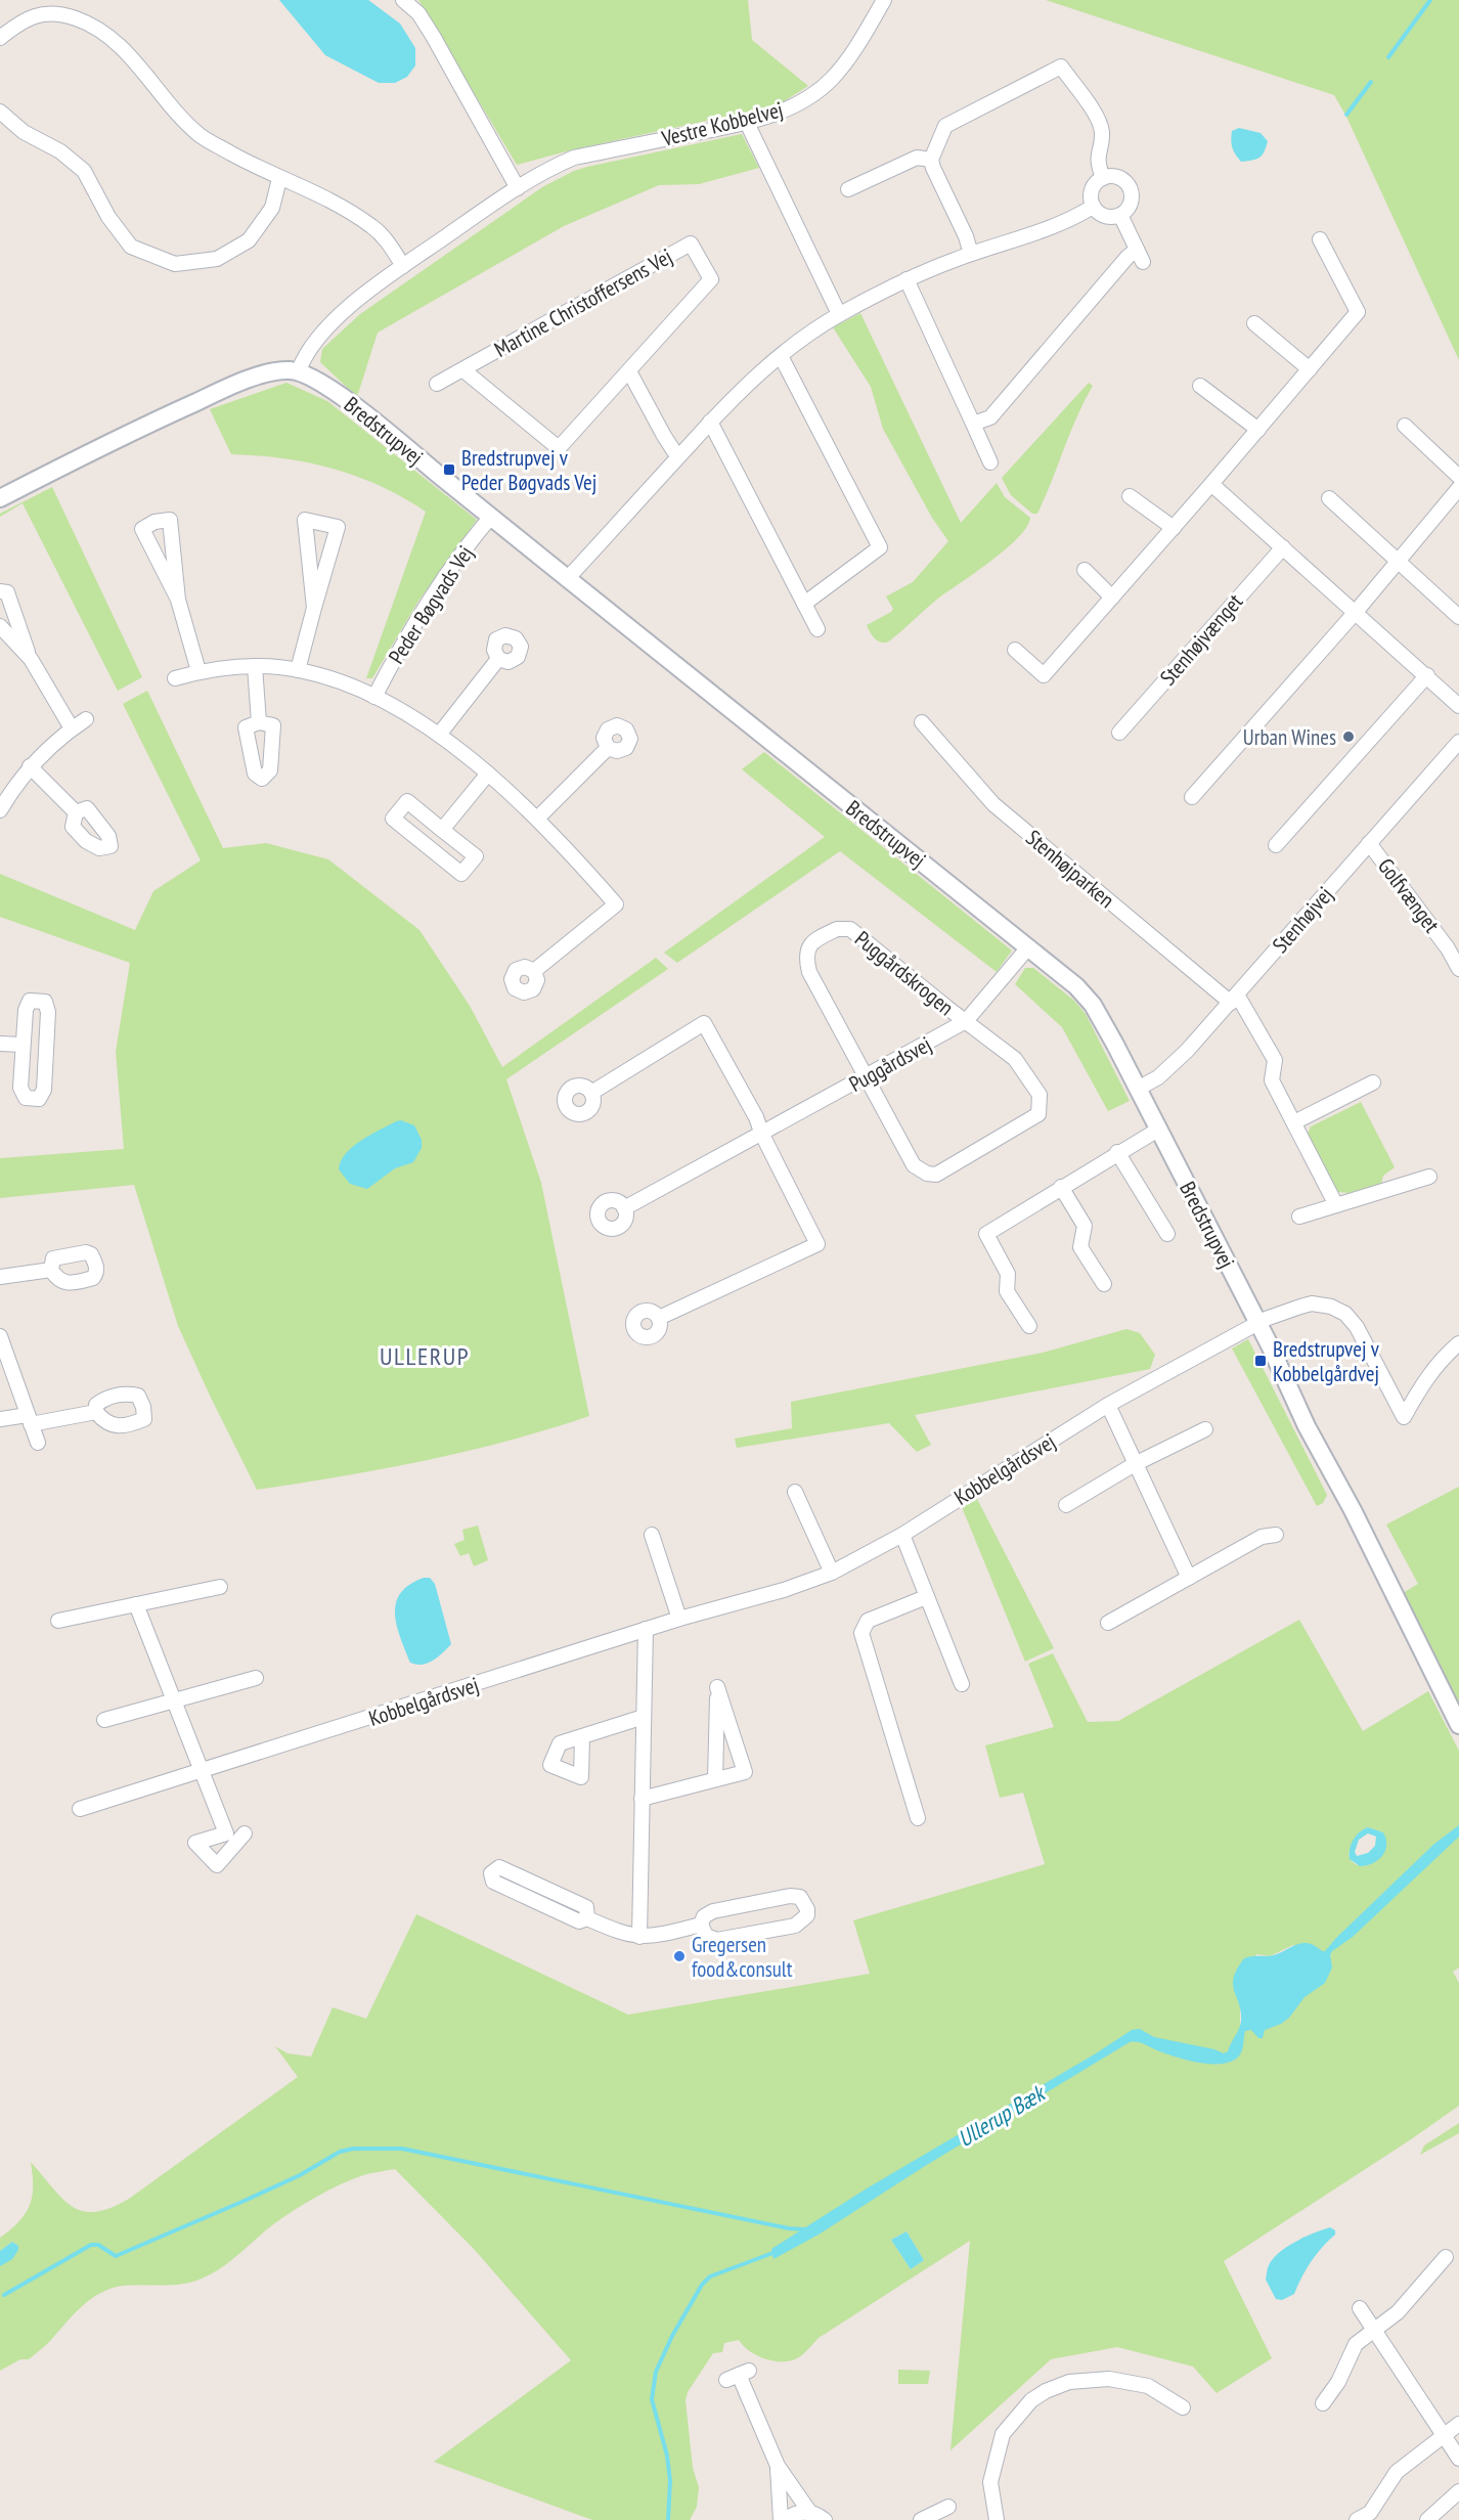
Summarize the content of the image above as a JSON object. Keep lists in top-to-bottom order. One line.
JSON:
{"streets":{"street":["Vestre Kobbelvej","Martine Christoffersens Vej","Bredstrupvej","Peder Bøgvads Vej","Stenhøjvænget","Stenhøjparken","Golfvænget","Stenhøjvej","Puggårdskrogen","Puggårdsvej","Kobbelgårdsvej"]},"crossings":[["Vestre Kobbelvej","Bredstrupvej"],["Bredstrupvej","Peder Bøgvads Vej"],["Bredstrupvej","Stenhøjvej"],["Bredstrupvej","Puggårdsvej"],["Bredstrupvej","Kobbelgårdsvej"],["Stenhøjparken","Stenhøjvej"],["Golfvænget","Stenhøjvej"],["Puggårdskrogen","Puggårdsvej"]],"districts":["ULLERUP"],"water":["Ullerup Bæk"],"places":{"transit":["Bredstrupvej v Peder Bøgvads Vej","Bredstrupvej v Kobbelgårdvej"],"other":["Urban Wines","Gregersen food&consult"]}}
